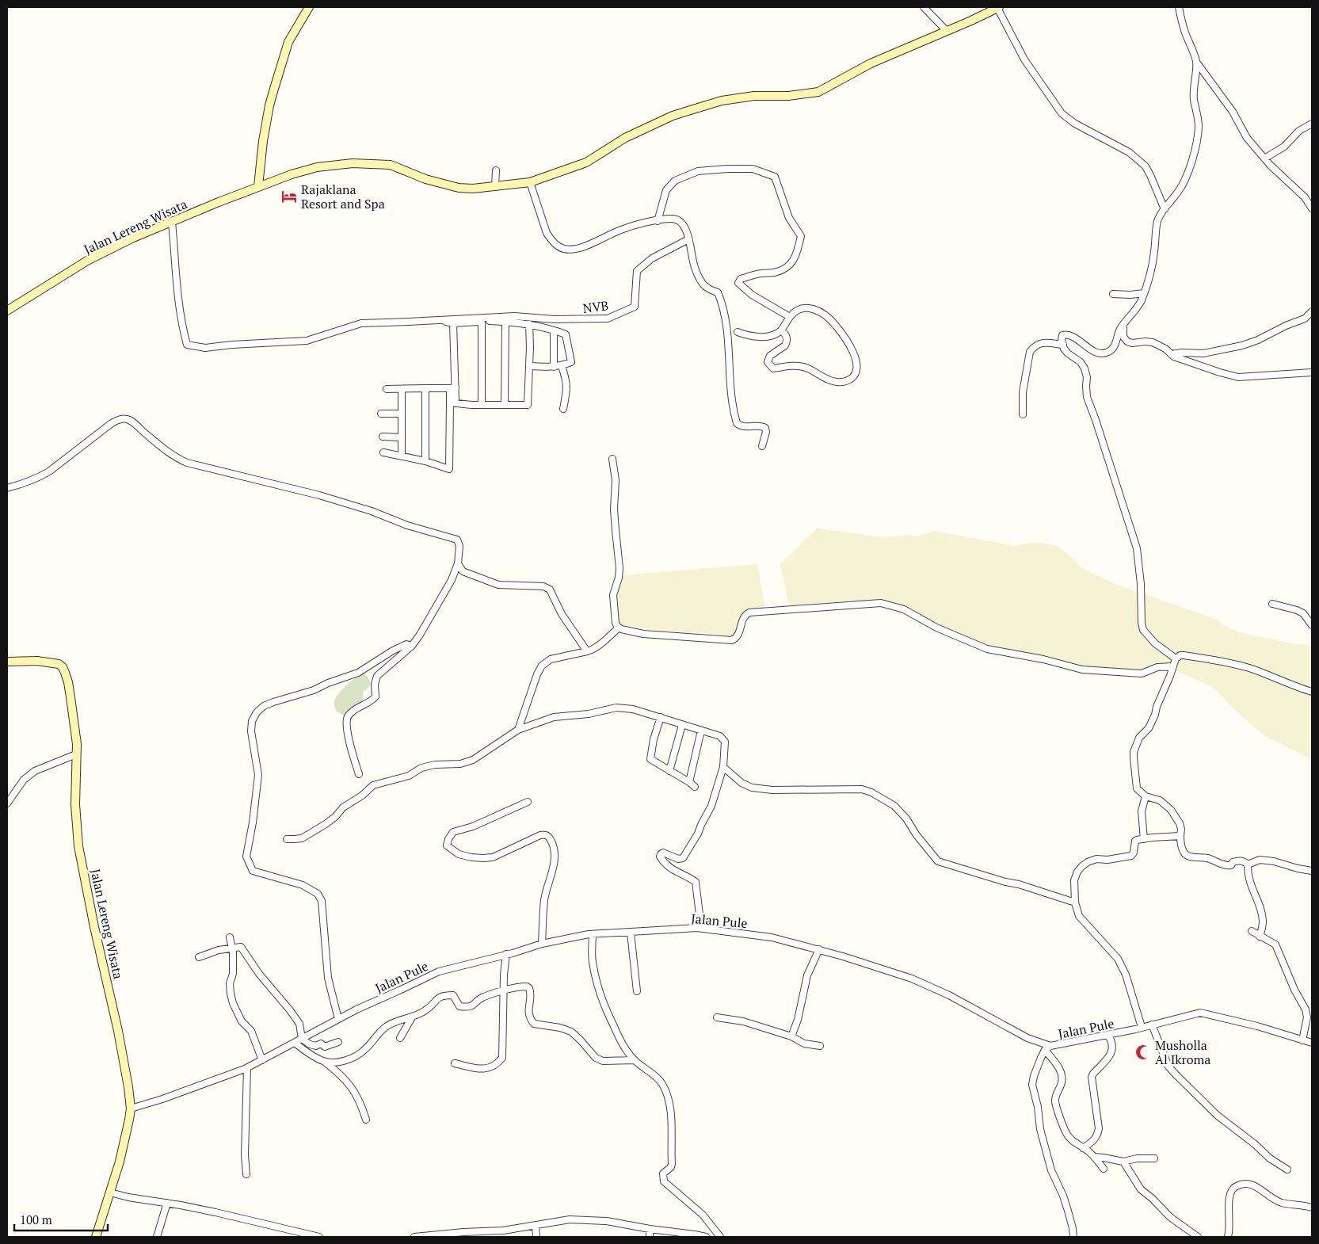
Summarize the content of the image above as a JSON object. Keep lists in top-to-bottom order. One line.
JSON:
{"streets":{"main road":["Jalan Lereng Wisata"],"street":["NVB","Jalan Pule"]},"crossings":[["Jalan Lereng Wisata","Jalan Pule"]],"places":{"hotel":["Rajaklana Resort and Spa"],"mosque":["Musholla Al Ikroma"]},"scale_bar":"100 m"}
